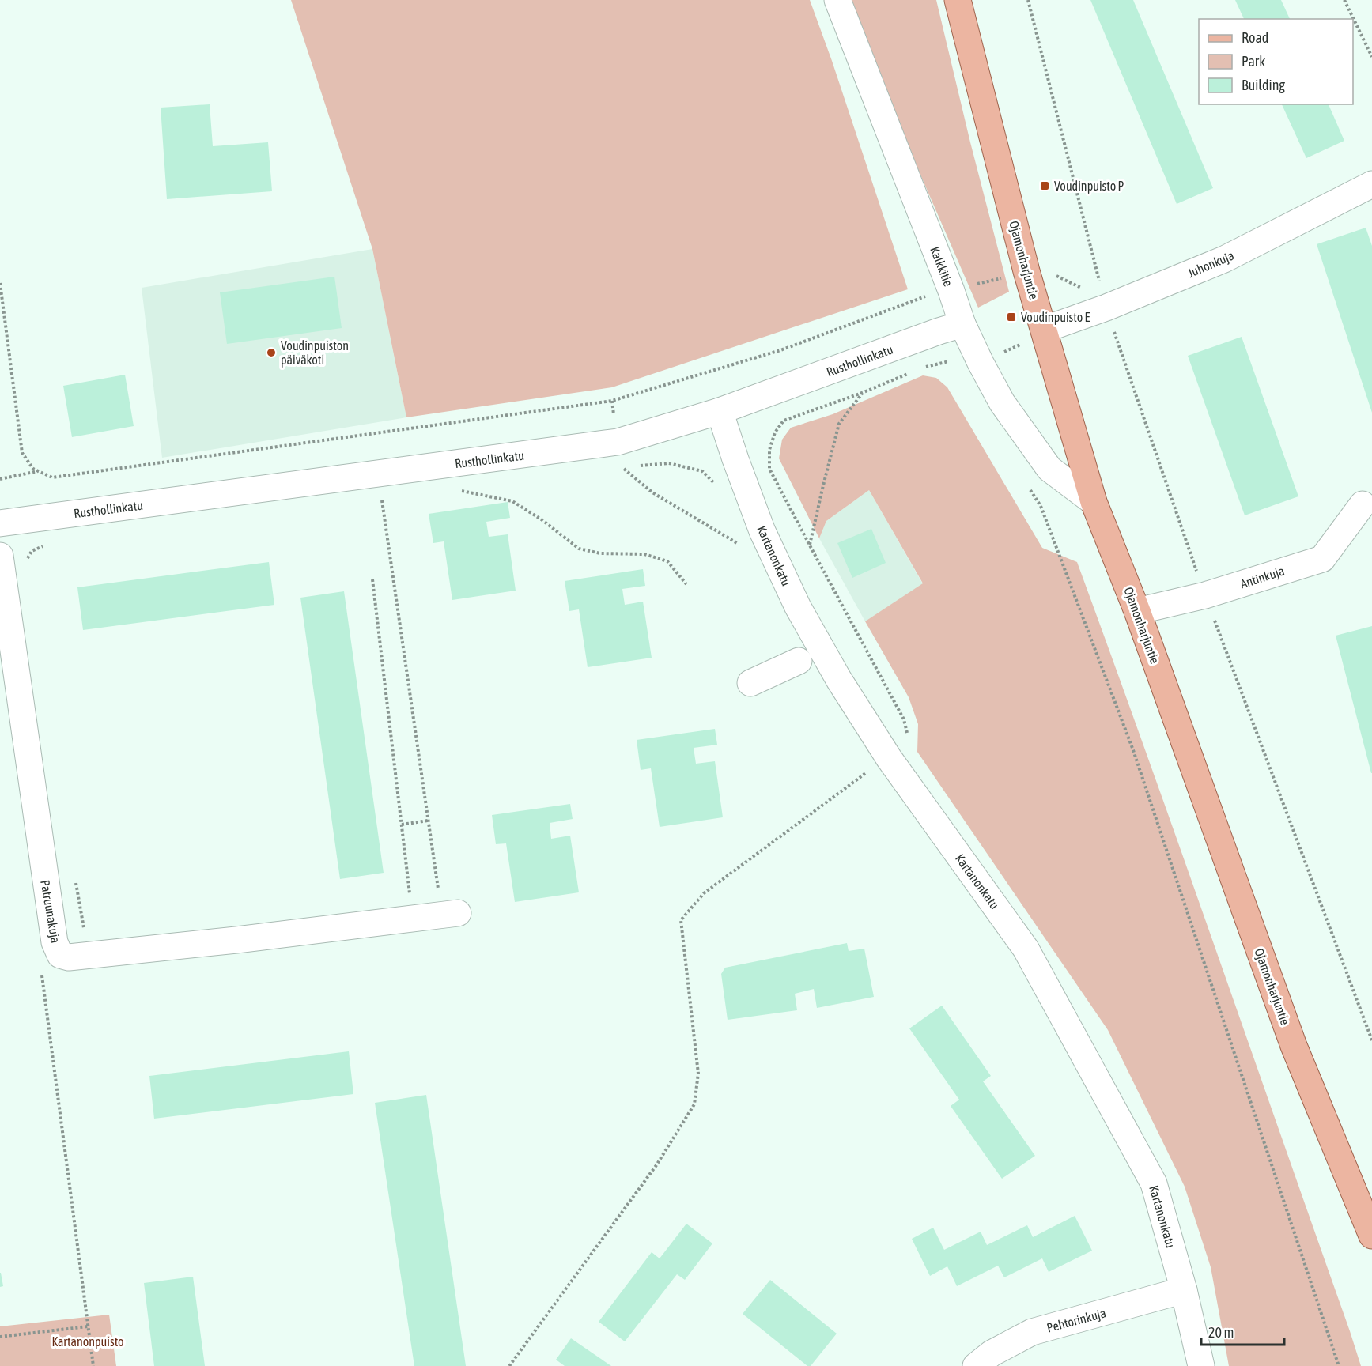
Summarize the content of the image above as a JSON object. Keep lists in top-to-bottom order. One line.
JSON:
{"streets":{"main road":["Ojamonharjuntie"],"street":["Juhonkuja","Kalkkitie","Rusthollinkatu","Kartanonkatu","Antinkuja","Patruunakuja","Pehtorinkuja"]},"crossings":[["Ojamonharjuntie","Juhonkuja"],["Ojamonharjuntie","Kalkkitie"],["Ojamonharjuntie","Antinkuja"],["Kalkkitie","Rusthollinkatu"],["Rusthollinkatu","Kartanonkatu"],["Kartanonkatu","Pehtorinkuja"]],"parks":["Kartanonpuisto"],"places":{"transit":["Voudinpuisto P","Voudinpuisto E"],"other":["Voudinpuiston päiväkoti"]},"legend":["Road","Park","Building"],"scale_bar":"20 m"}
